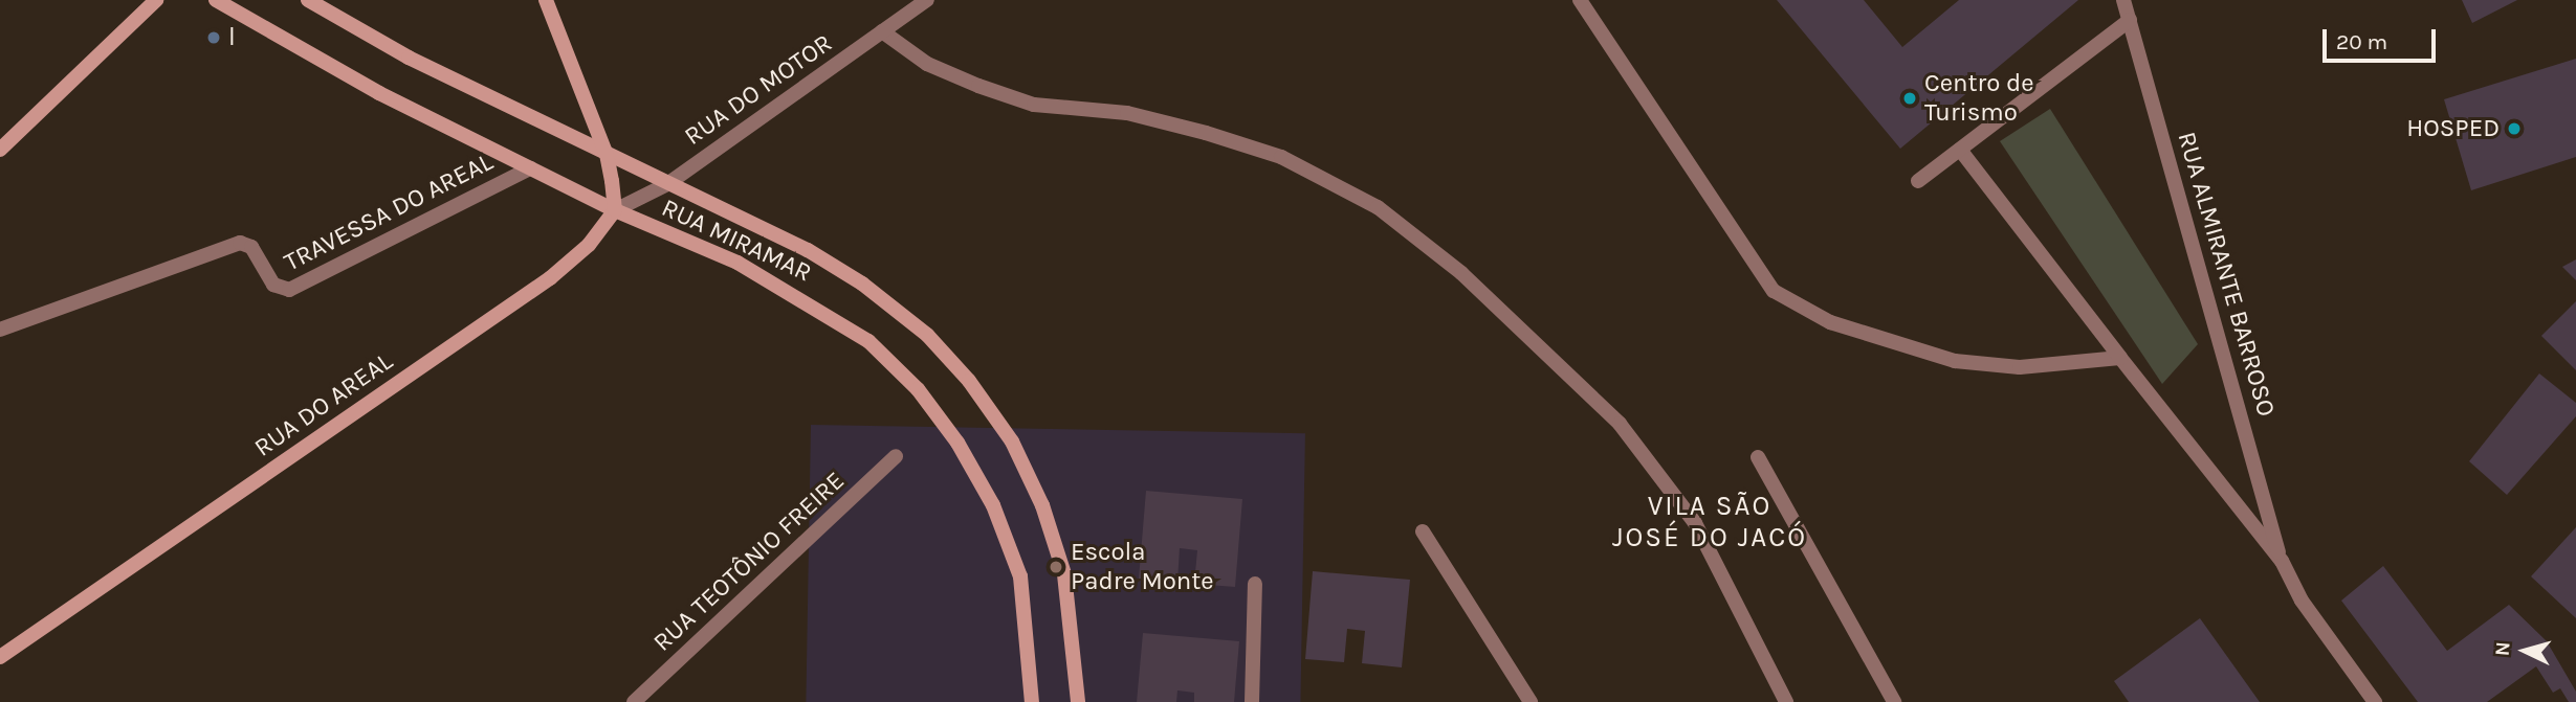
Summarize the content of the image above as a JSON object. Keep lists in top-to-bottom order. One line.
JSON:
{"streets":{"main road":["RUA MIRAMAR","RUA DO AREAL"],"street":["RUA DO MOTOR","TRAVESSA DO AREAL","RUA ALMIRANTE BARROSO","RUA TEOTÔNIO FREIRE"]},"crossings":[["RUA DO MOTOR","RUA MIRAMAR"],["RUA DO MOTOR","RUA DO AREAL"],["TRAVESSA DO AREAL","RUA MIRAMAR"],["RUA MIRAMAR","RUA DO AREAL"]],"districts":["VILA SÃO JOSÉ DO JACÓ"],"places":["l","Centro de Turismo","HOSPED","Escola Padre Monte"],"scale_bar":"20 m","north":"left"}
